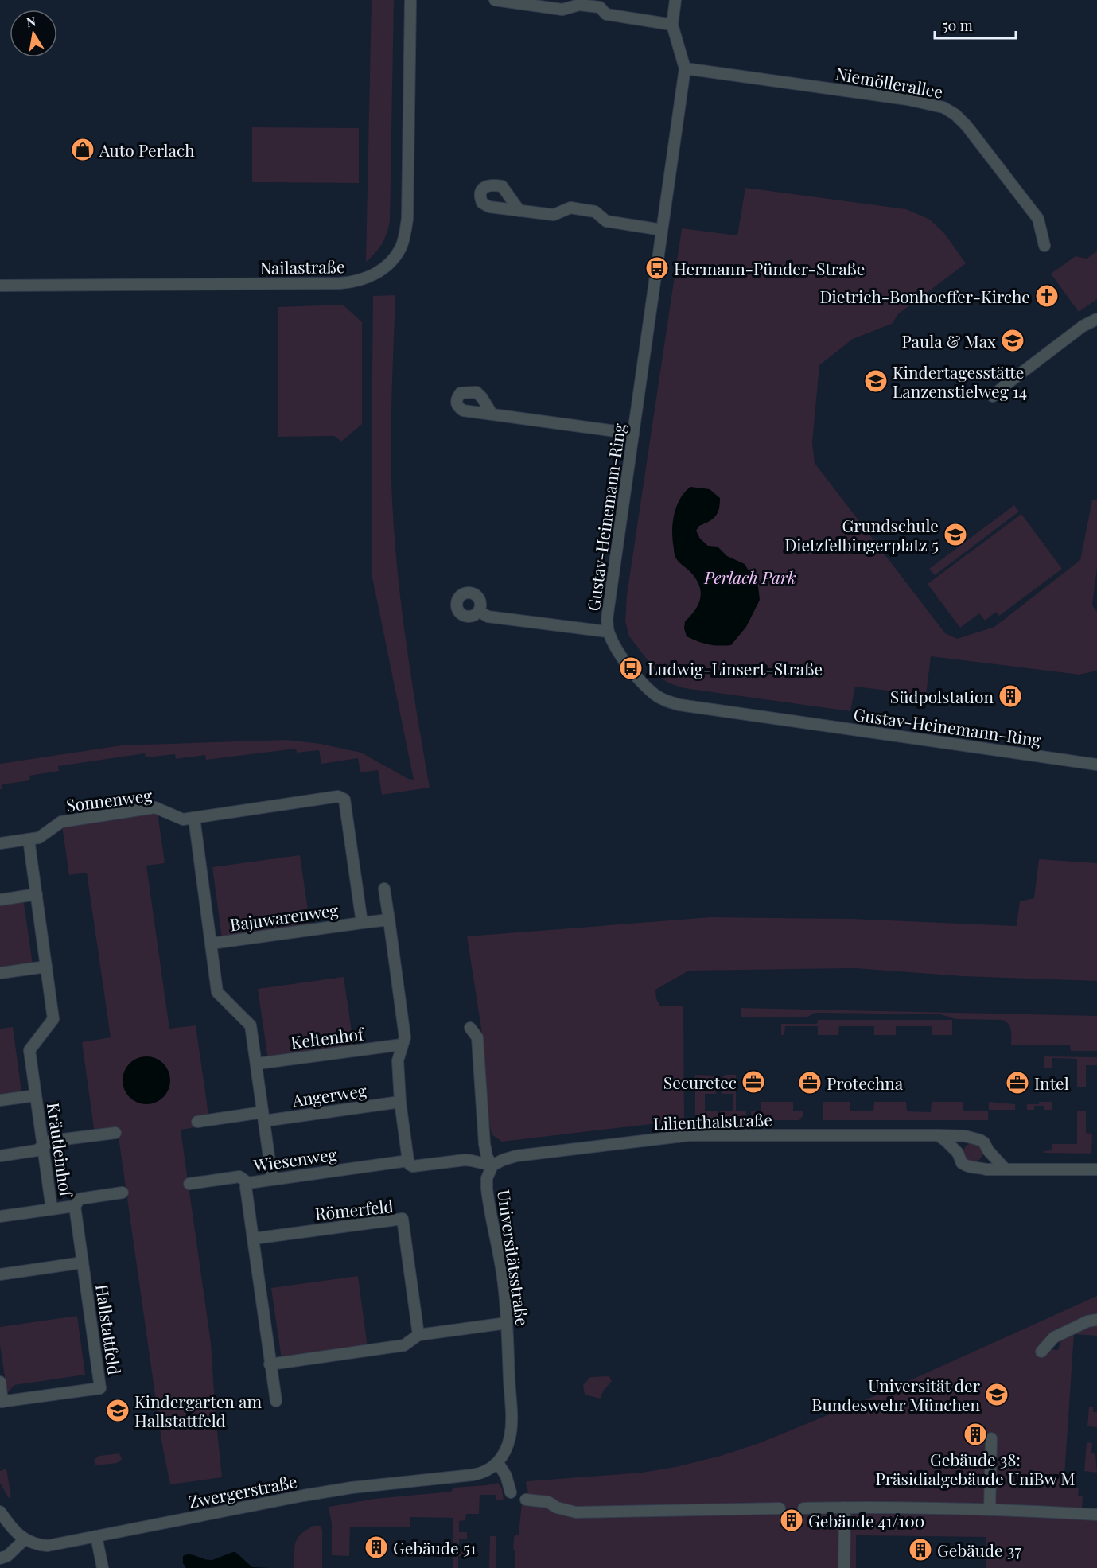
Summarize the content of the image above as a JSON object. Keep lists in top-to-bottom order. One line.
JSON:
{"streets":{"street":["Niemöllerallee","Nailastraße","Gustav-Heinemann-Ring","Sonnenweg","Bajuwarenweg","Keltenhof","Angerweg","Lilienthalstraße","Kräutleinhof","Wiesenweg","Römerfeld","Universitätsstraße","Hallstattfeld","Zwergerstraße"]},"crossings":[["Niemöllerallee","Gustav-Heinemann-Ring"],["Sonnenweg","Bajuwarenweg"],["Bajuwarenweg","Keltenhof"],["Lilienthalstraße","Wiesenweg"],["Lilienthalstraße","Universitätsstraße"],["Wiesenweg","Universitätsstraße"],["Universitätsstraße","Zwergerstraße"]],"parks":["Perlach Park"],"places":{"shop":["Auto Perlach"],"bus stop":["Hermann-Pünder-Straße","Ludwig-Linsert-Straße"],"church":["Dietrich-Bonhoeffer-Kirche"],"school or university":["Paula & Max","Kindertagesstätte Lanzenstielweg 14","Grundschule Dietzfelbingerplatz 5","Universität der Bundeswehr München","Kindergarten am Hallstattfeld"],"building":["Südpolstation","Gebäude 38: Präsidialgebäude UniBw M","Gebäude 41/100","Gebäude 51","Gebäude 37"],"office":["Securetec","Protechna","Intel"]},"scale_bar":"50 m","north":"top"}
